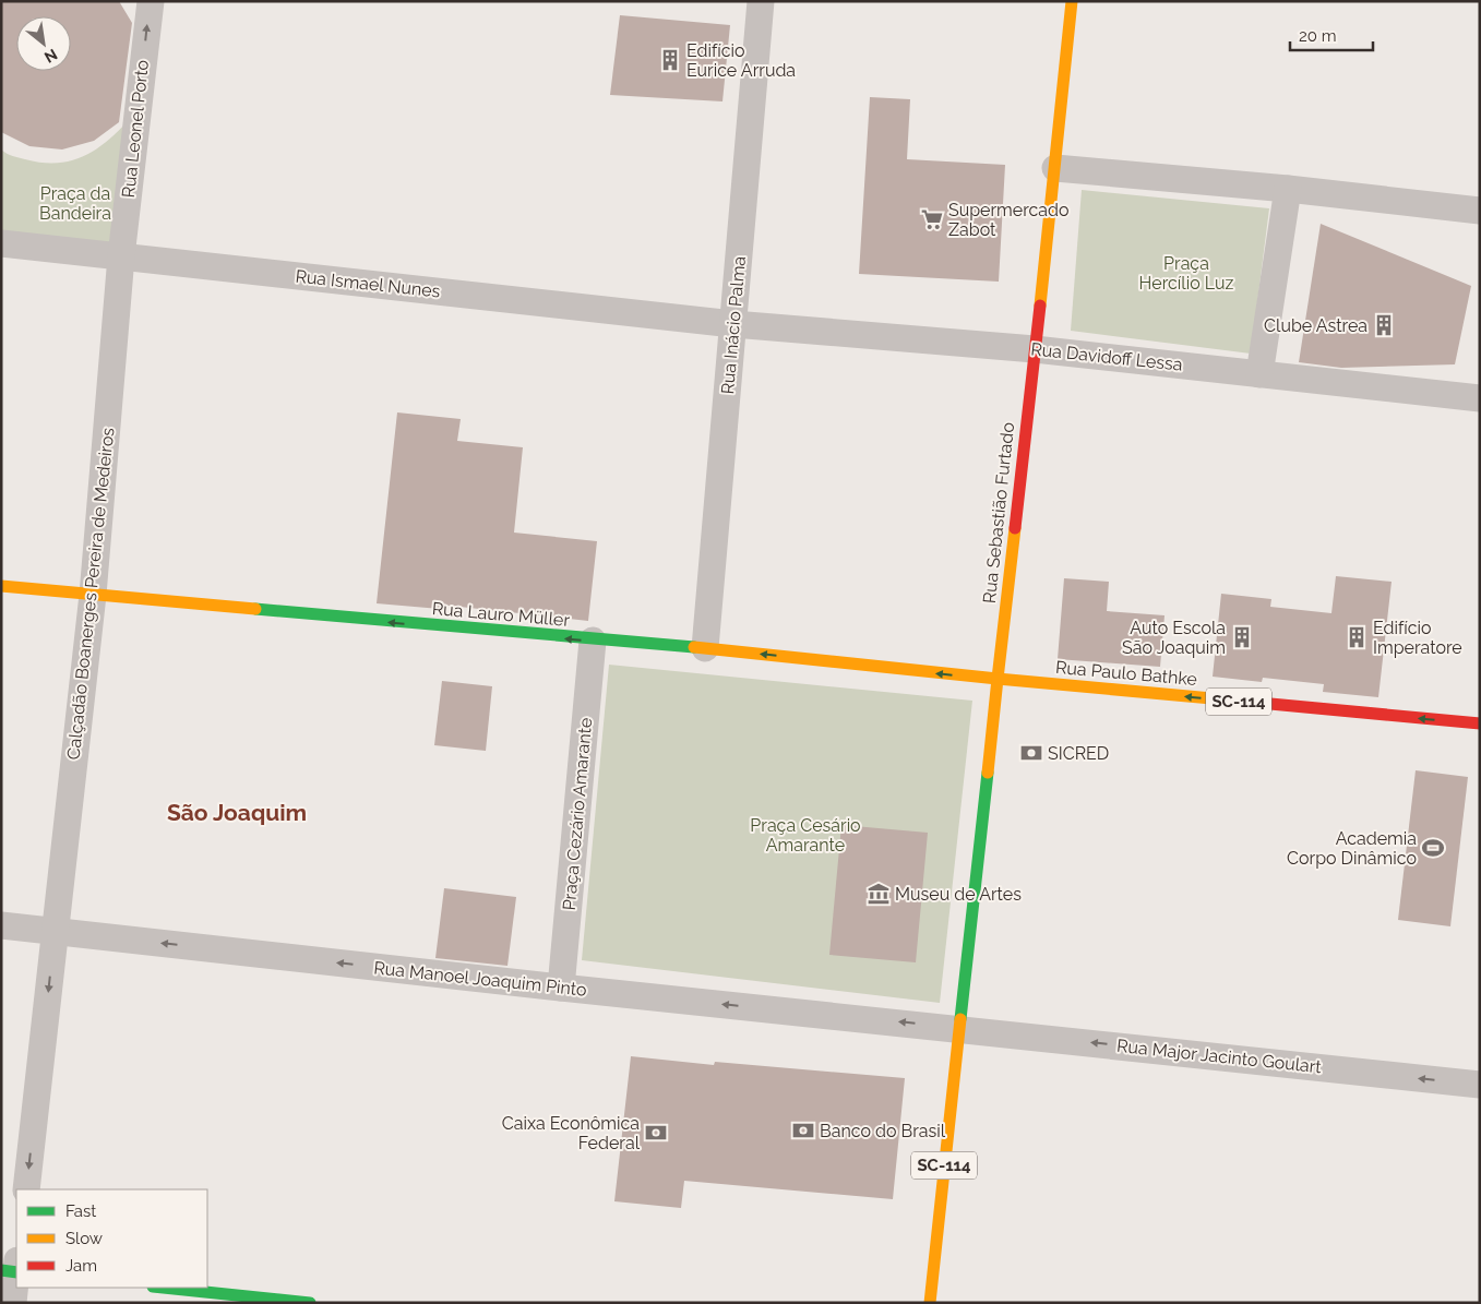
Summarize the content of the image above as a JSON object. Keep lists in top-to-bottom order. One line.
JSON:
{"streets":{"main road":["Rua Sebastião Furtado","Rua Lauro Müller","Rua Paulo Bathke","SC-114"],"street":["Rua Leonel Porto","Rua Ismael Nunes","Rua Inácio Palma","Rua Davidoff Lessa","Calçadão Boanerges Pereira de Medeiros","Praça Cezário Amarante","Rua Manoel Joaquim Pinto","Rua Major Jacinto Goulart"]},"crossings":[["Rua Leonel Porto","Rua Ismael Nunes"],["Rua Leonel Porto","Calçadão Boanerges Pereira de Medeiros"],["Rua Ismael Nunes","Rua Inácio Palma"],["Rua Ismael Nunes","Rua Davidoff Lessa"],["Rua Ismael Nunes","Calçadão Boanerges Pereira de Medeiros"],["Rua Inácio Palma","Rua Davidoff Lessa"],["Rua Inácio Palma","Rua Lauro Müller"],["Rua Davidoff Lessa","Rua Sebastião Furtado"],["Rua Sebastião Furtado","Rua Lauro Müller"],["Rua Sebastião Furtado","Rua Paulo Bathke"],["Rua Sebastião Furtado","SC-114"],["Rua Sebastião Furtado","Rua Manoel Joaquim Pinto"],["Rua Sebastião Furtado","Rua Major Jacinto Goulart"],["Calçadão Boanerges Pereira de Medeiros","Rua Lauro Müller"],["Calçadão Boanerges Pereira de Medeiros","Rua Manoel Joaquim Pinto"],["Rua Lauro Müller","Rua Paulo Bathke"],["Rua Lauro Müller","Praça Cezário Amarante"],["SC-114","Rua Manoel Joaquim Pinto"],["SC-114","Rua Major Jacinto Goulart"],["Praça Cezário Amarante","Rua Manoel Joaquim Pinto"],["Rua Manoel Joaquim Pinto","Rua Major Jacinto Goulart"]],"one_way":["Rua Leonel Porto","Rua Lauro Müller","Rua Paulo Bathke","Rua Manoel Joaquim Pinto","Rua Major Jacinto Goulart"],"districts":["São Joaquim"],"parks":["Praça da Bandeira","Praça Hercílio Luz","Praça Cesário Amarante"],"places":{"building":["Edifício Eurice Arruda","Clube Astrea","Auto Escola São Joaquim","Edifício Imperatore"],"supermarket":["Supermercado Zabot"],"bank":["SICRED","Banco do Brasil","Caixa Econômica Federal"],"sports":["Academia Corpo Dinâmico"],"museum":["Museu de Artes"]},"legend":["Fast","Slow","Jam"],"scale_bar":"20 m","north":"bottom right"}
